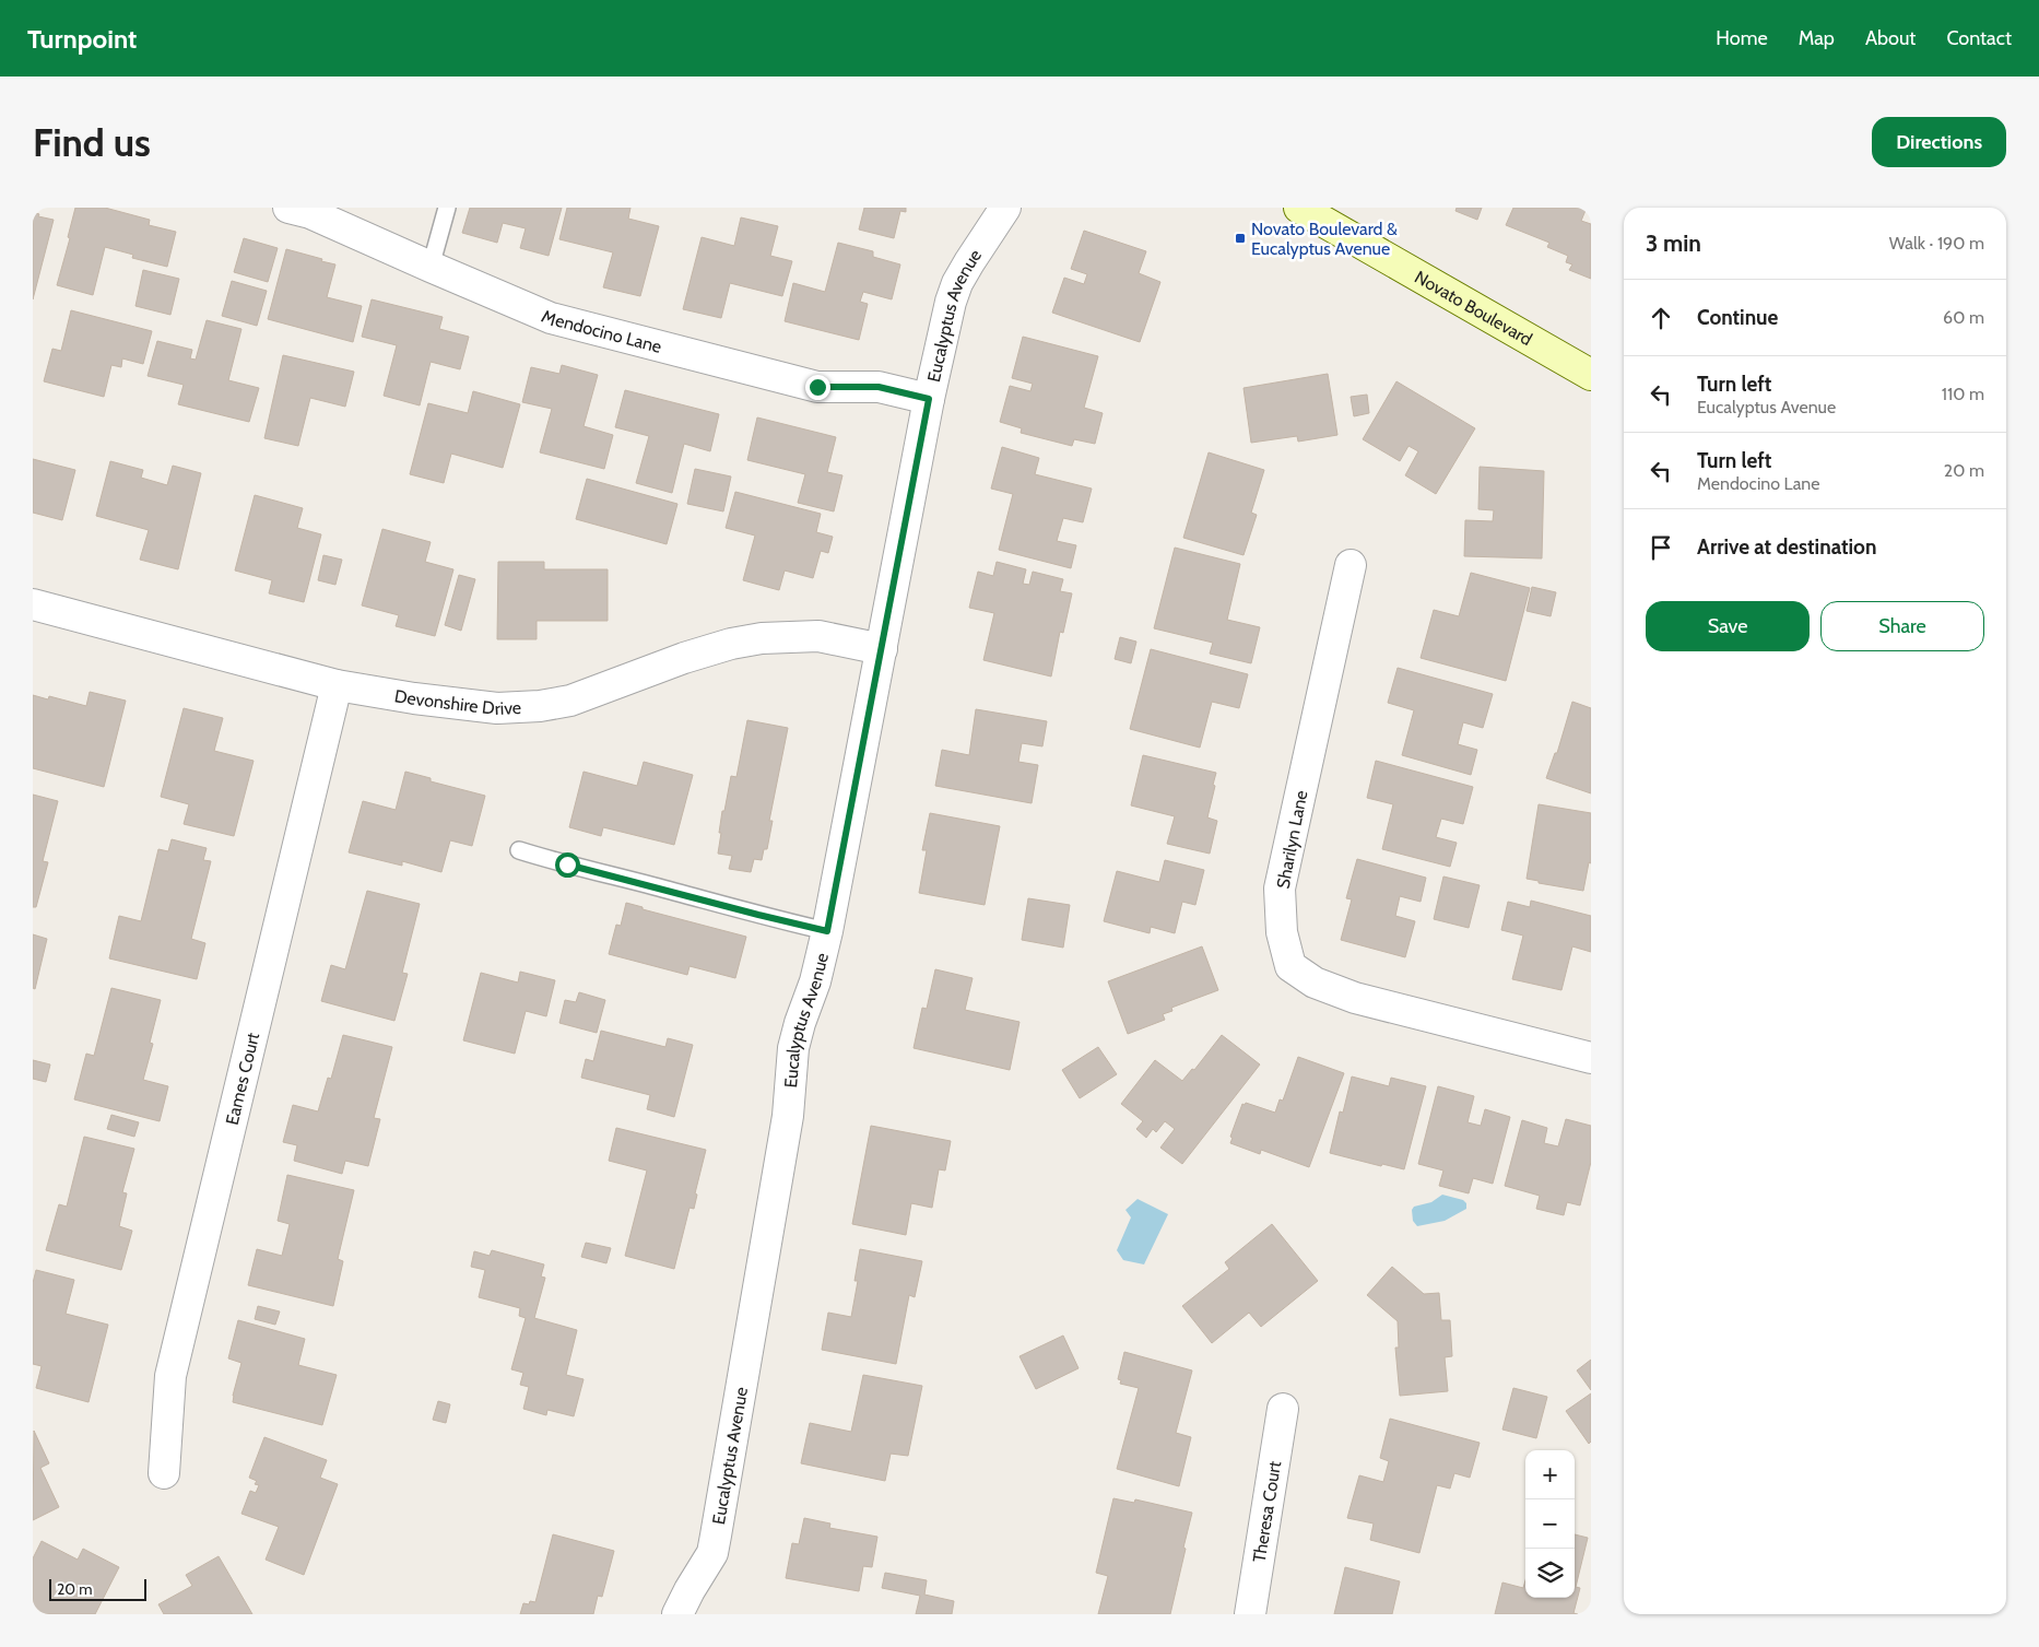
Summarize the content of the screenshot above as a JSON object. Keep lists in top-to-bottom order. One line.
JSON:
{"streets":{"main road":["Novato Boulevard"],"street":["Eucalyptus Avenue","Mendocino Lane","Devonshire Drive","Sharilyn Lane","Eames Court","Theresa Court"]},"crossings":[["Eucalyptus Avenue","Mendocino Lane"],["Eucalyptus Avenue","Devonshire Drive"],["Devonshire Drive","Eames Court"]],"places":{"transit":["Novato Boulevard & Eucalyptus Avenue"]},"scale_bar":"20 m","page":{"header":"Turnpoint","nav":["Home","Map","About","Contact"],"buttons":["Directions",["Save","Share"]],"title":"Find us","heading":["3 min","Walk · 190 m"],"list":[["Continue","60 m"],["Turn left","Eucalyptus Avenue","110 m"],["Turn left","Mendocino Lane","20 m"],"Arrive at destination"],"map_buttons":["+","−"],"scale":"20 m"}}
